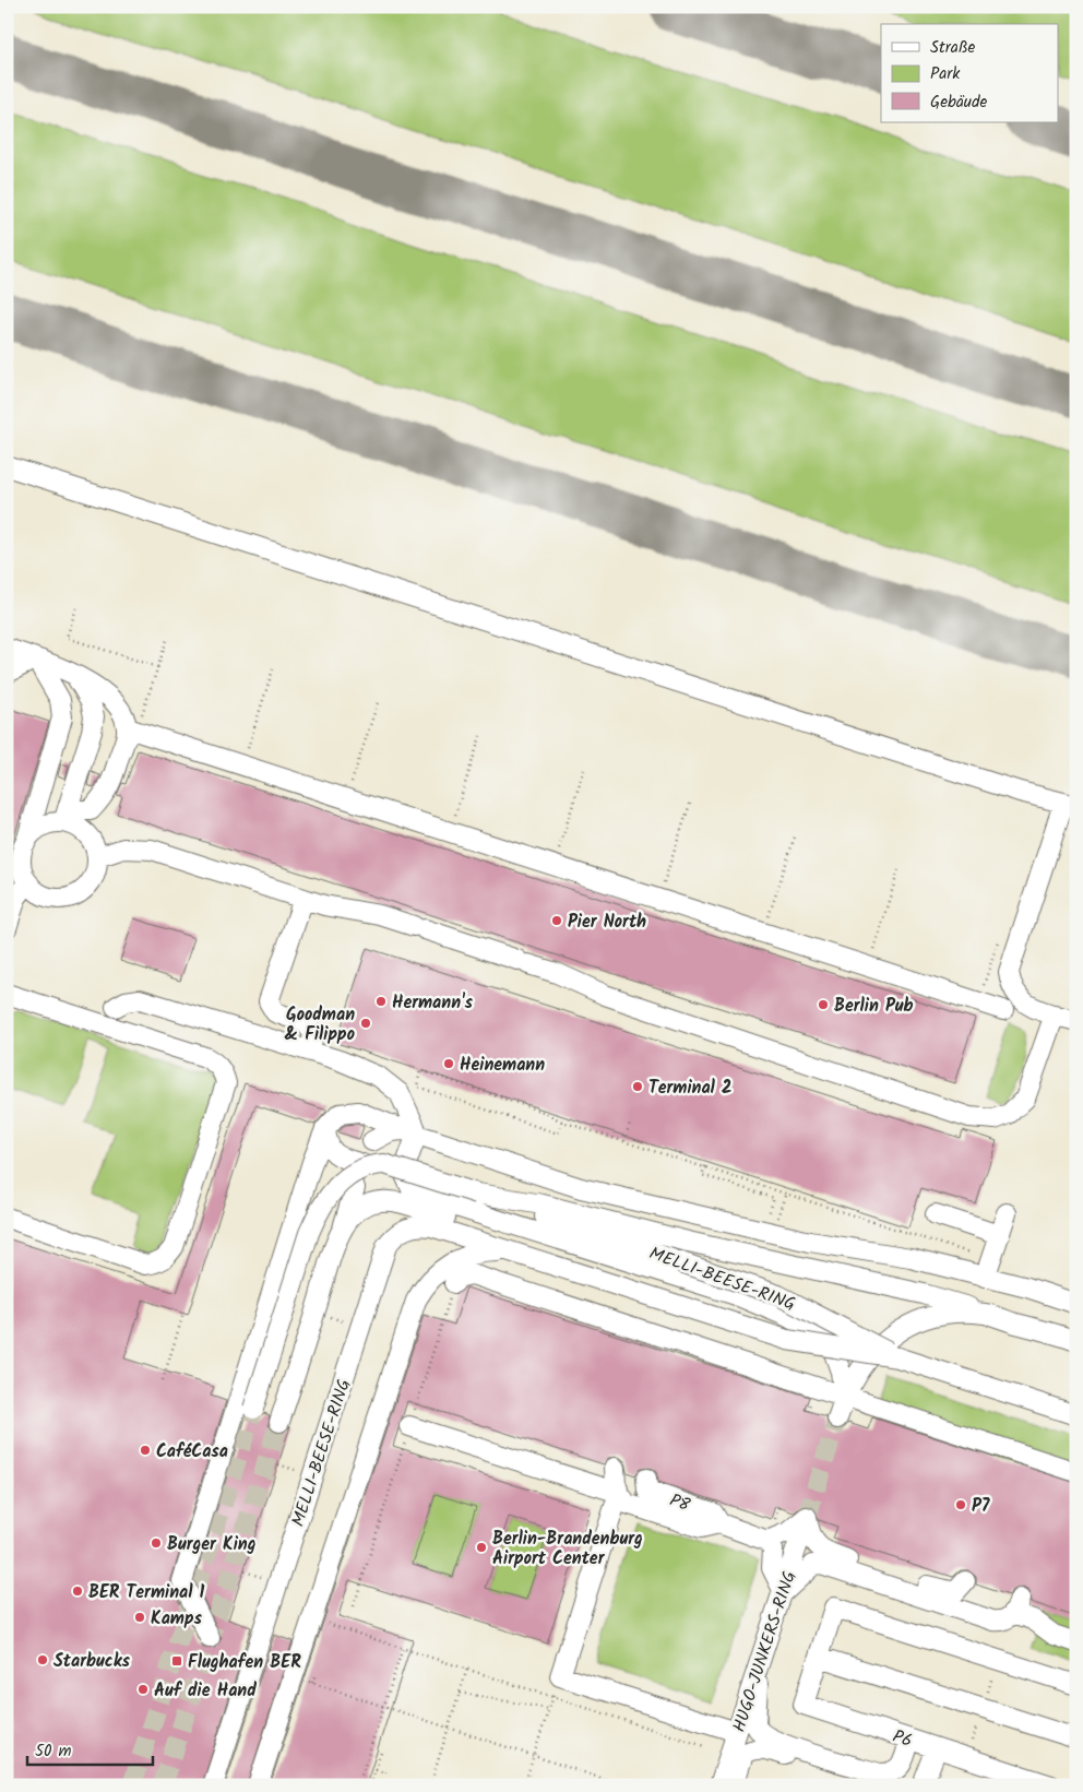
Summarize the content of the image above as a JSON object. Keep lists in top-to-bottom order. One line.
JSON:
{"streets":{"street":["MELLI-BEESE-RING","P8","HUGO-JUNKERS-RING","P6"]},"places":{"other":["Pier North","Hermann's","Berlin Pub","Goodman & Filippo","Heinemann","Terminal 2","CaféCasa","P7","Burger King","Berlin-Brandenburg Airport Center","BER Terminal 1","Kamps","Starbucks","Auf die Hand"],"transit":["Flughafen BER"]},"legend":["Straße","Park","Gebäude"],"scale_bar":"50 m"}
